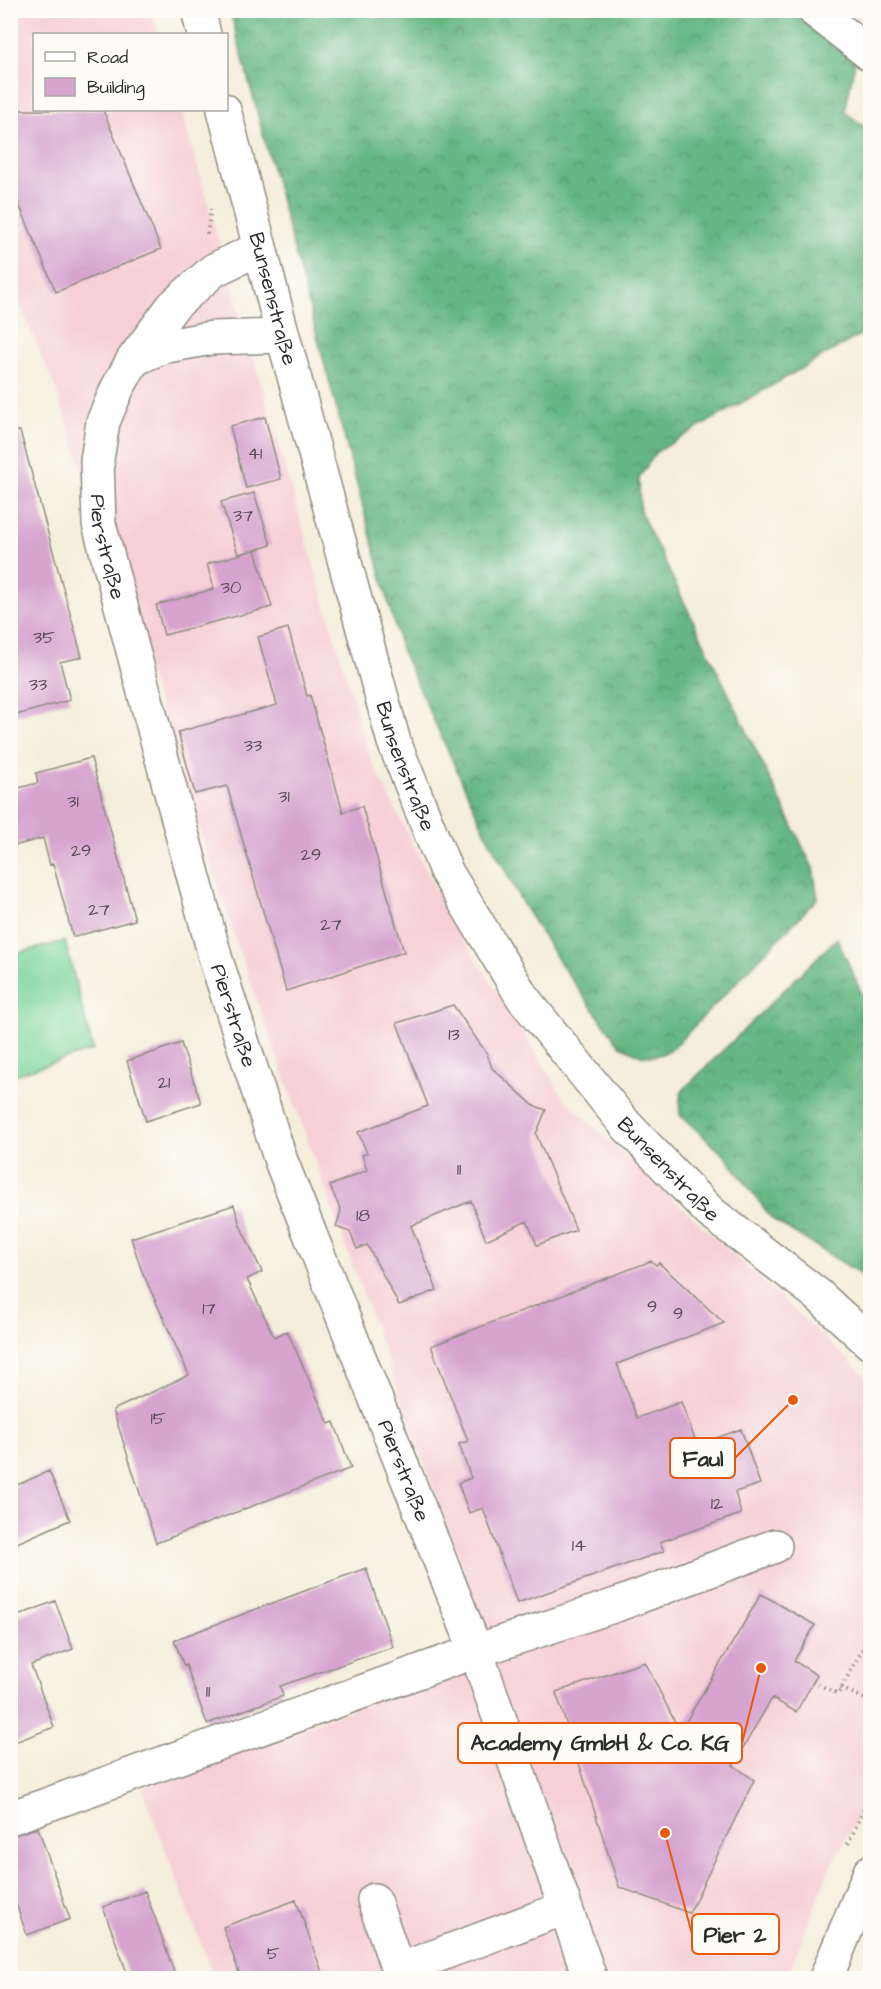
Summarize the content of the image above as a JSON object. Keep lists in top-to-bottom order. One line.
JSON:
{"streets":{"street":["Bunsenstraße","Pierstraße"]},"crossings":[["Bunsenstraße","Pierstraße"]],"places":["Faul","Academy GmbH & Co. KG","Pier 2"],"house_numbers":["41","37","30","35","33","33","31","31","29","29","27","27","13","21","11","18","9","17","9","15","12","14","11","5"],"legend":["Road","Building"]}
